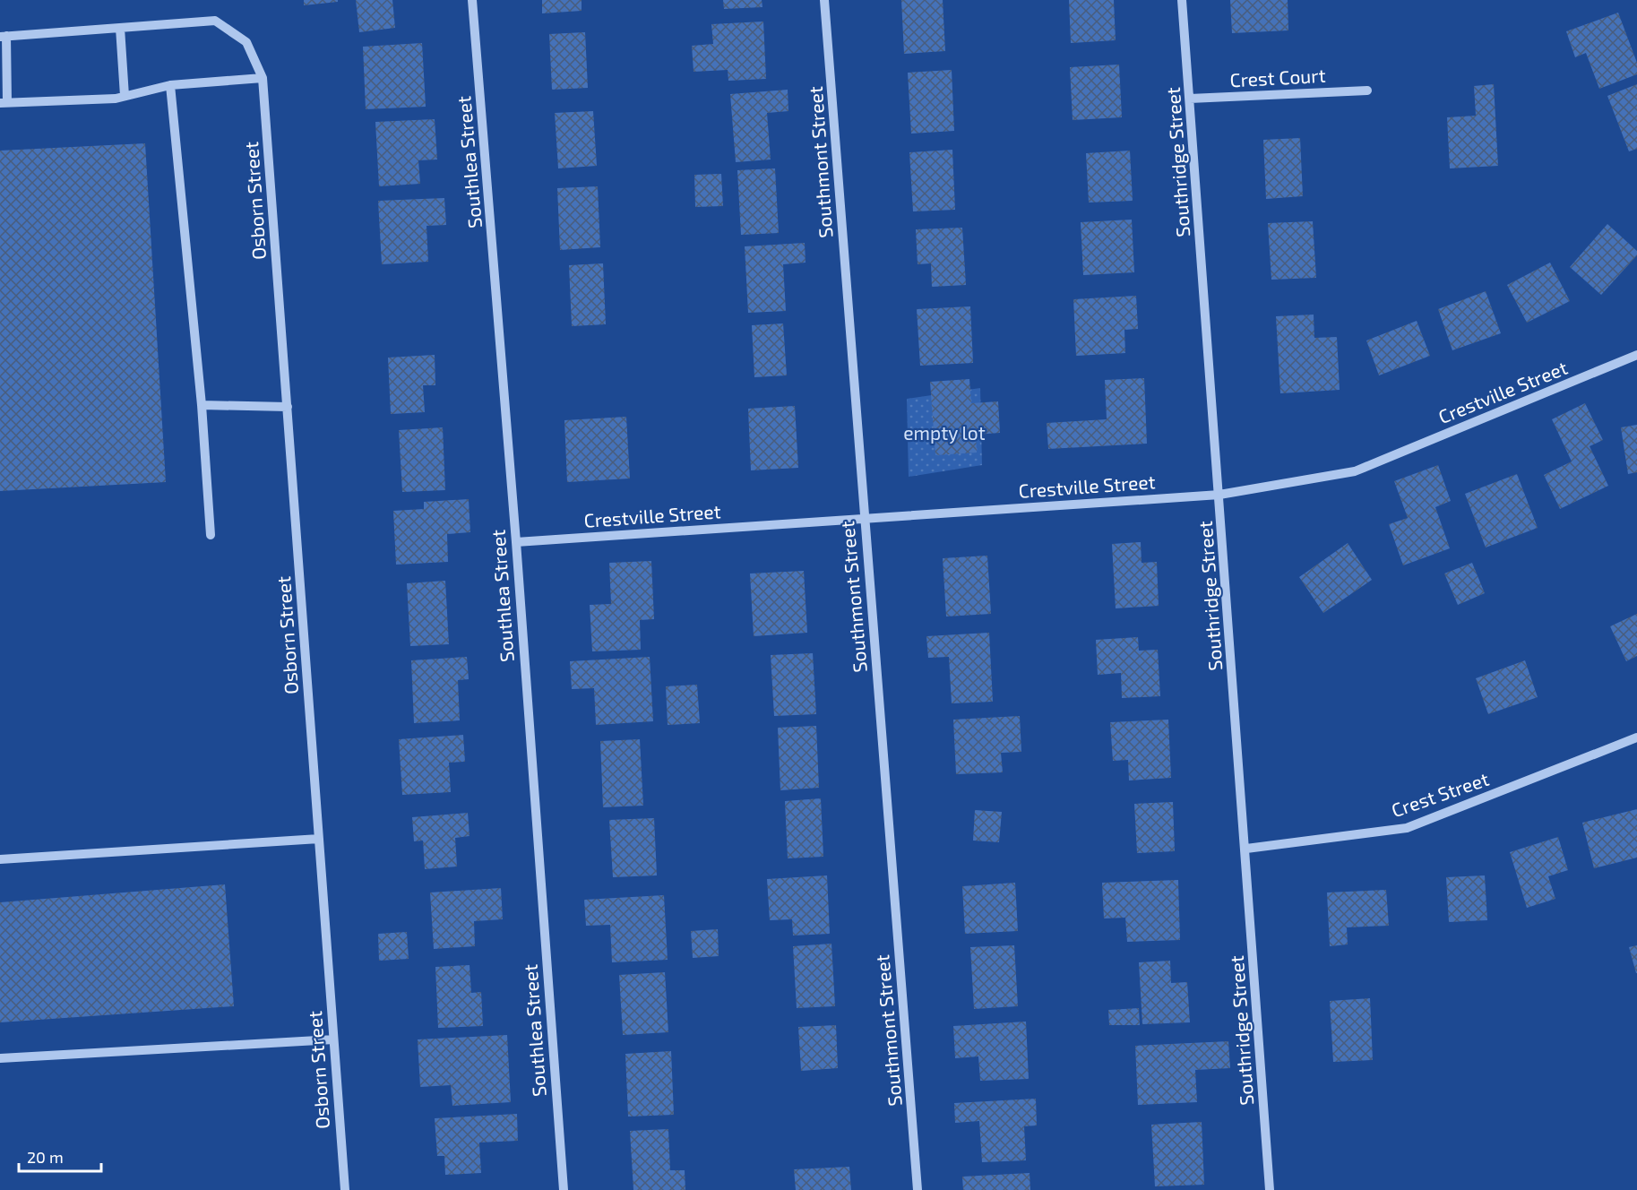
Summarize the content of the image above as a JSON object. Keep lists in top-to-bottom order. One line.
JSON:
{"streets":{"street":["Crest Court","Southlea Street","Southmont Street","Southridge Street","Osborn Street","Crestville Street","Crest Street"]},"crossings":[["Crest Court","Southridge Street"],["Southlea Street","Crestville Street"],["Southmont Street","Crestville Street"],["Southridge Street","Crestville Street"],["Southridge Street","Crest Street"]],"parks":["empty lot"],"scale_bar":"20 m"}
